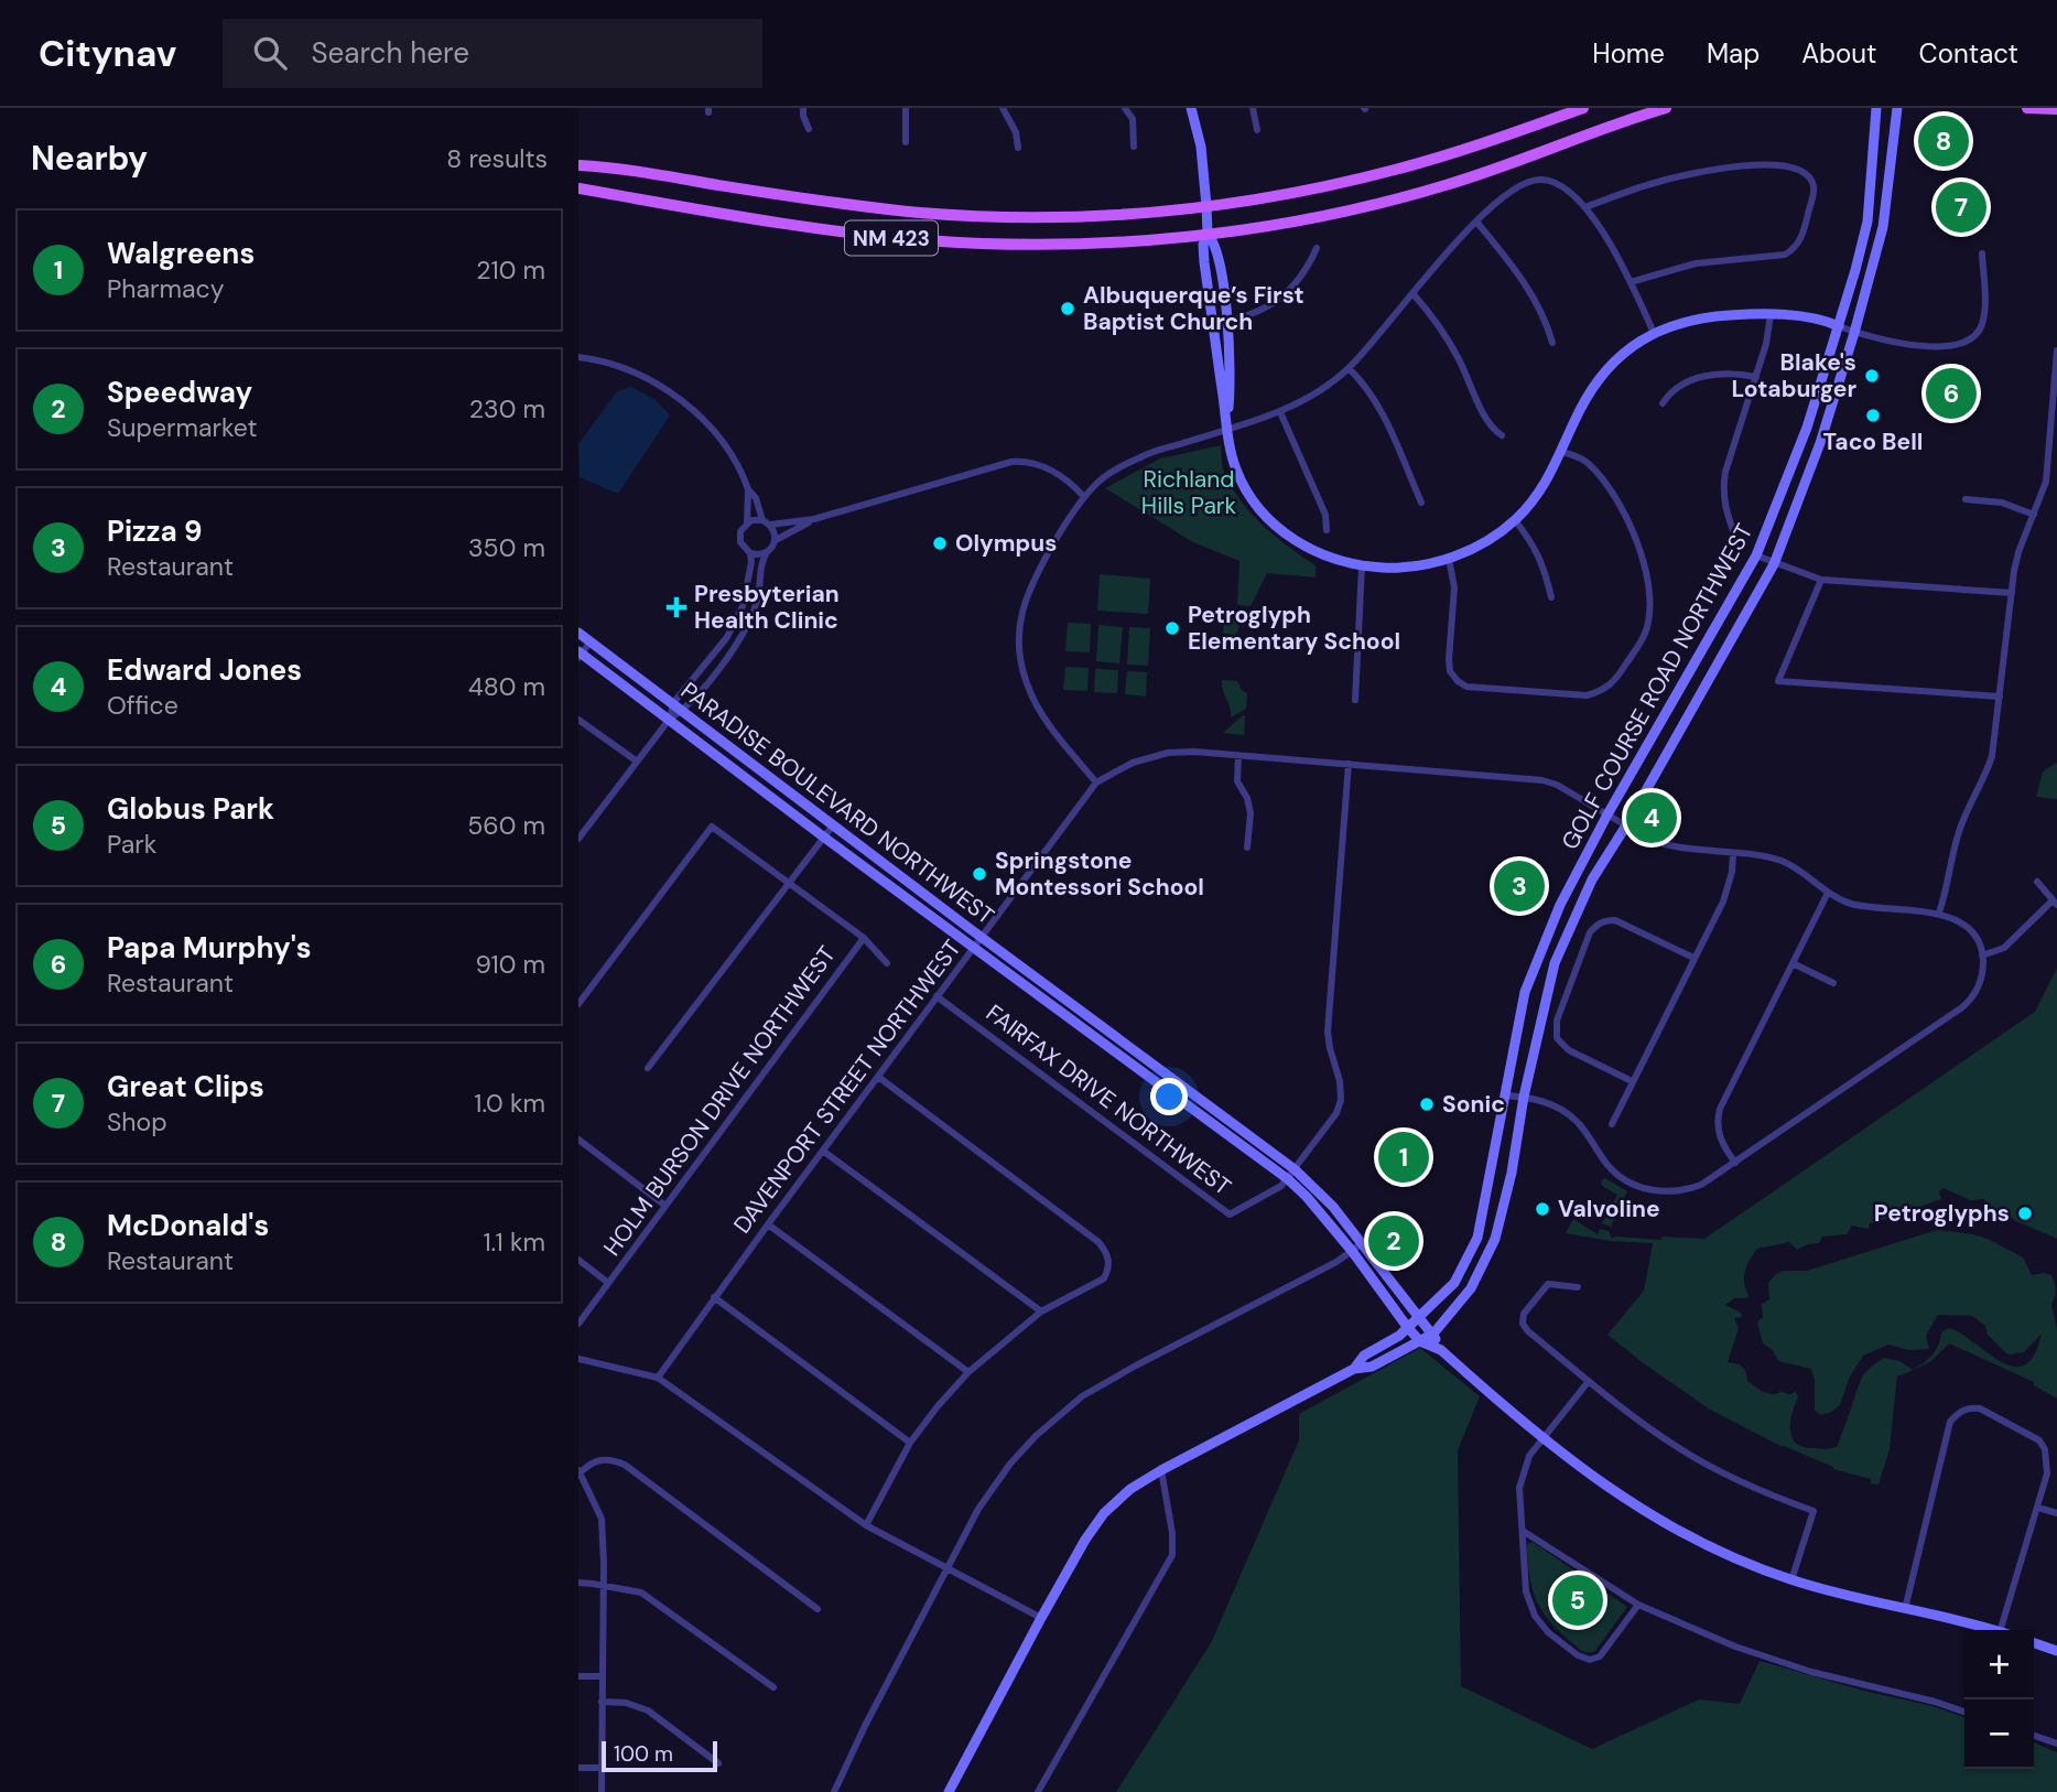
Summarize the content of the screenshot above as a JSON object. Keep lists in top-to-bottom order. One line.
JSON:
{"streets":{"main road":["NM 423"],"street":["GOLF COURSE ROAD NORTHWEST","PARADISE BOULEVARD NORTHWEST","DAVENPORT STREET NORTHWEST","FAIRFAX DRIVE NORTHWEST","HOLM BURSON DRIVE NORTHWEST"]},"crossings":[["GOLF COURSE ROAD NORTHWEST","PARADISE BOULEVARD NORTHWEST"],["PARADISE BOULEVARD NORTHWEST","DAVENPORT STREET NORTHWEST"],["PARADISE BOULEVARD NORTHWEST","FAIRFAX DRIVE NORTHWEST"],["DAVENPORT STREET NORTHWEST","FAIRFAX DRIVE NORTHWEST"]],"parks":["Richland Hills Park"],"places":{"other":["Albuquerque’s First Baptist Church","Blake's Lotaburger","Taco Bell","Olympus","Petroglyph Elementary School","Springstone Montessori School","Sonic","Valvoline","Petroglyphs"],"health":["Presbyterian Health Clinic"]},"scale_bar":"100 m","page":{"header":"Citynav","search":"Search here","nav":["Home","Map","About","Contact"],"heading":["Nearby","8 results"],"pins":["8","7","6","4","3","1","2","5"],"list":[{"mark":"1","name":"Walgreens","note":"Pharmacy","value":"210 m"},{"mark":"2","name":"Speedway","note":"Supermarket","value":"230 m"},{"mark":"3","name":"Pizza 9","note":"Restaurant","value":"350 m"},{"mark":"4","name":"Edward Jones","note":"Office","value":"480 m"},{"mark":"5","name":"Globus Park","note":"Park","value":"560 m"},{"mark":"6","name":"Papa Murphy's","note":"Restaurant","value":"910 m"},{"mark":"7","name":"Great Clips","note":"Shop","value":"1.0 km"},{"mark":"8","name":"McDonald's","note":"Restaurant","value":"1.1 km"}],"map_buttons":["+","−"],"scale":"100 m"}}
